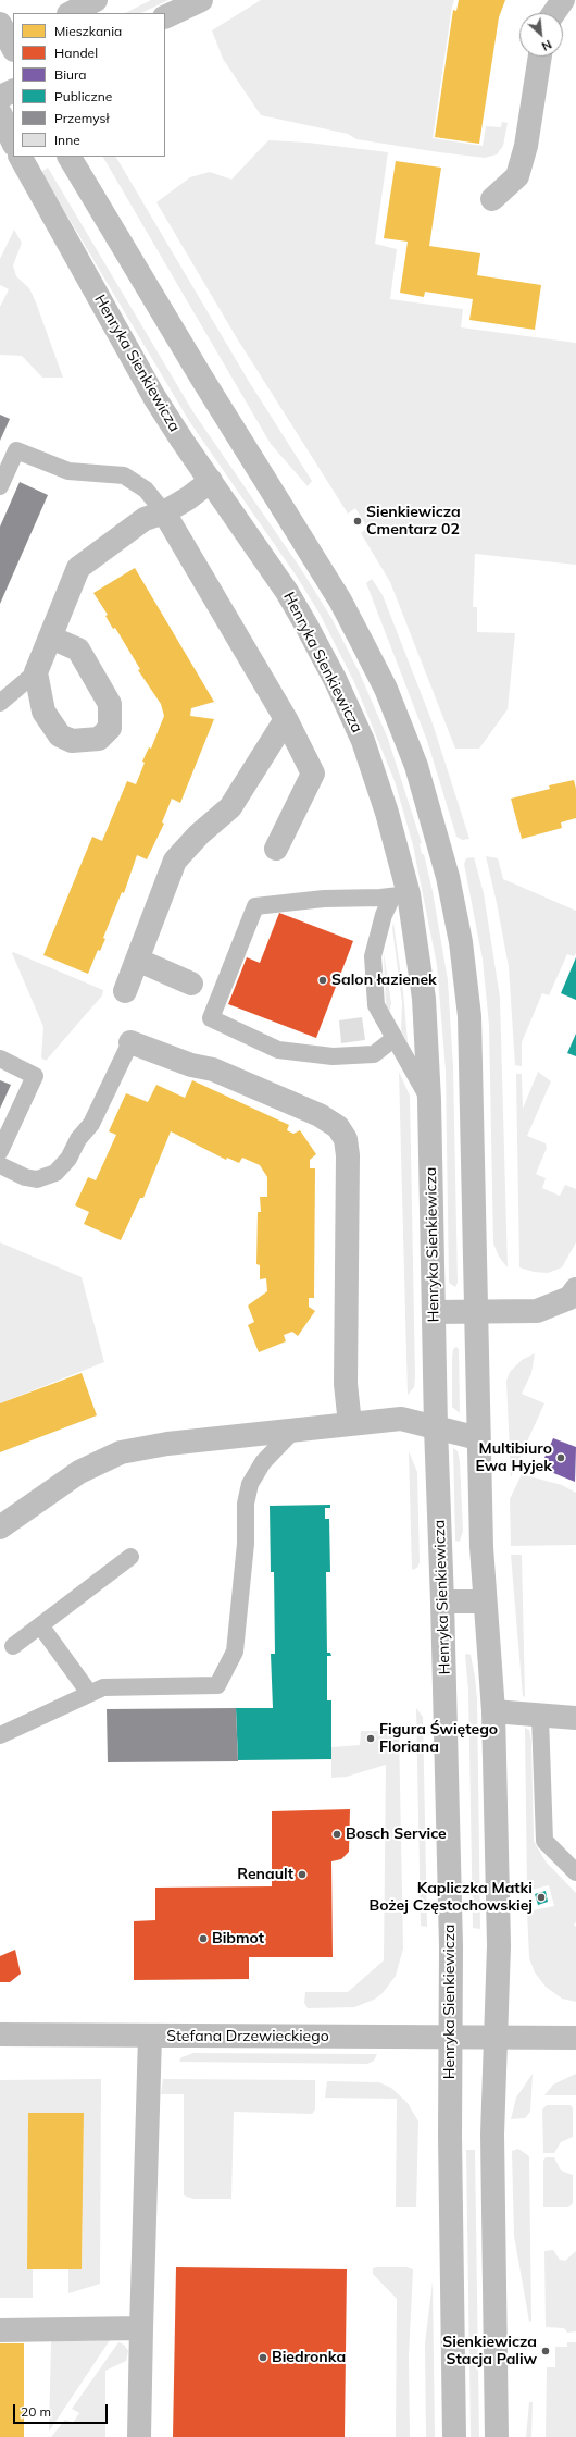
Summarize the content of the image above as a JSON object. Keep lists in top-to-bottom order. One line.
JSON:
{"streets":{"street":["Henryka Sienkiewicza","Stefana Drzewieckiego"]},"crossings":[["Henryka Sienkiewicza","Stefana Drzewieckiego"]],"places":["Sienkiewicza Cmentarz 02","Salon łazienek","Multibiuro Ewa Hyjek","Figura Świętego Floriana","Bosch Service","Renault","Kapliczka Matki Bożej Częstochowskiej","Bibmot","Sienkiewicza Stacja Paliw","Biedronka"],"legend":["Mieszkania","Handel","Biura","Publiczne","Przemysł","Inne"],"scale_bar":"20 m","north":"bottom right"}
